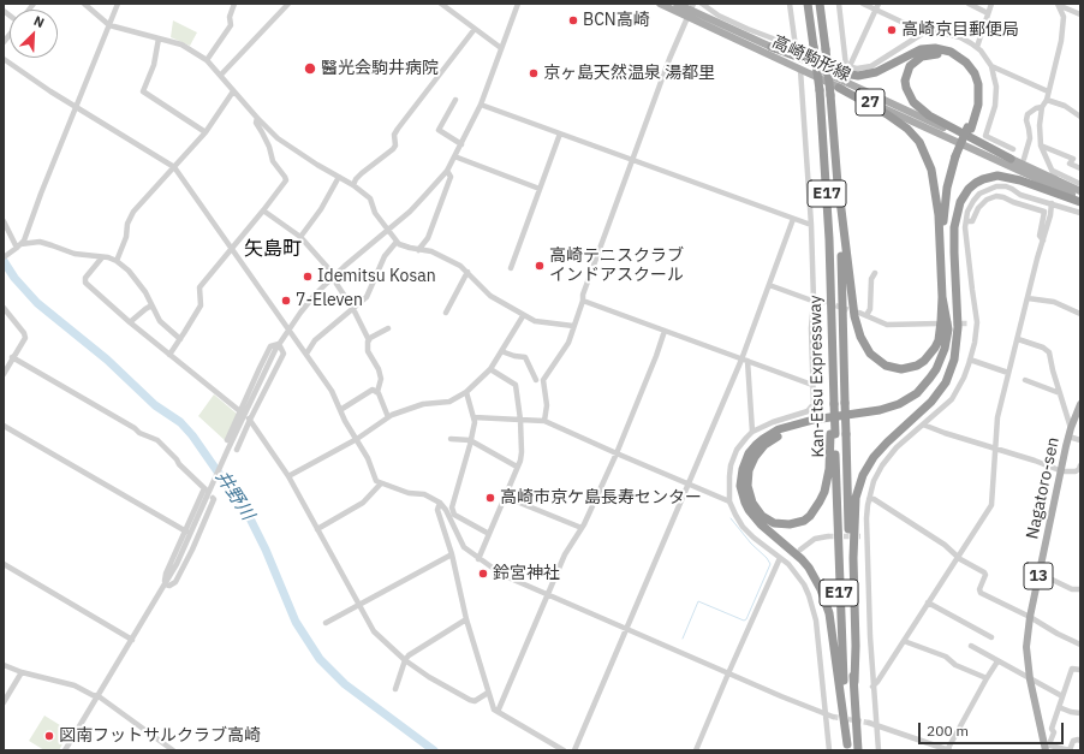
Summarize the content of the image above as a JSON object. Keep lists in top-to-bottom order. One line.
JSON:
{"streets":{"highway":["E17","Kan-Etsu Expressway"],"main road":["高崎駒形線","27","Nagatoro-sen","13"]},"districts":["矢島町"],"water":["井野川"],"places":["BCN高崎","高崎京目郵便局","醫光会駒井病院","京ヶ島天然温泉 湯都里","高崎テニスクラブ インドアスクール","Idemitsu Kosan","7-Eleven","高崎市京ケ島長寿センター","鈴宮神社","図南フットサルクラブ高崎"],"scale_bar":"200 m","north":"top right"}
